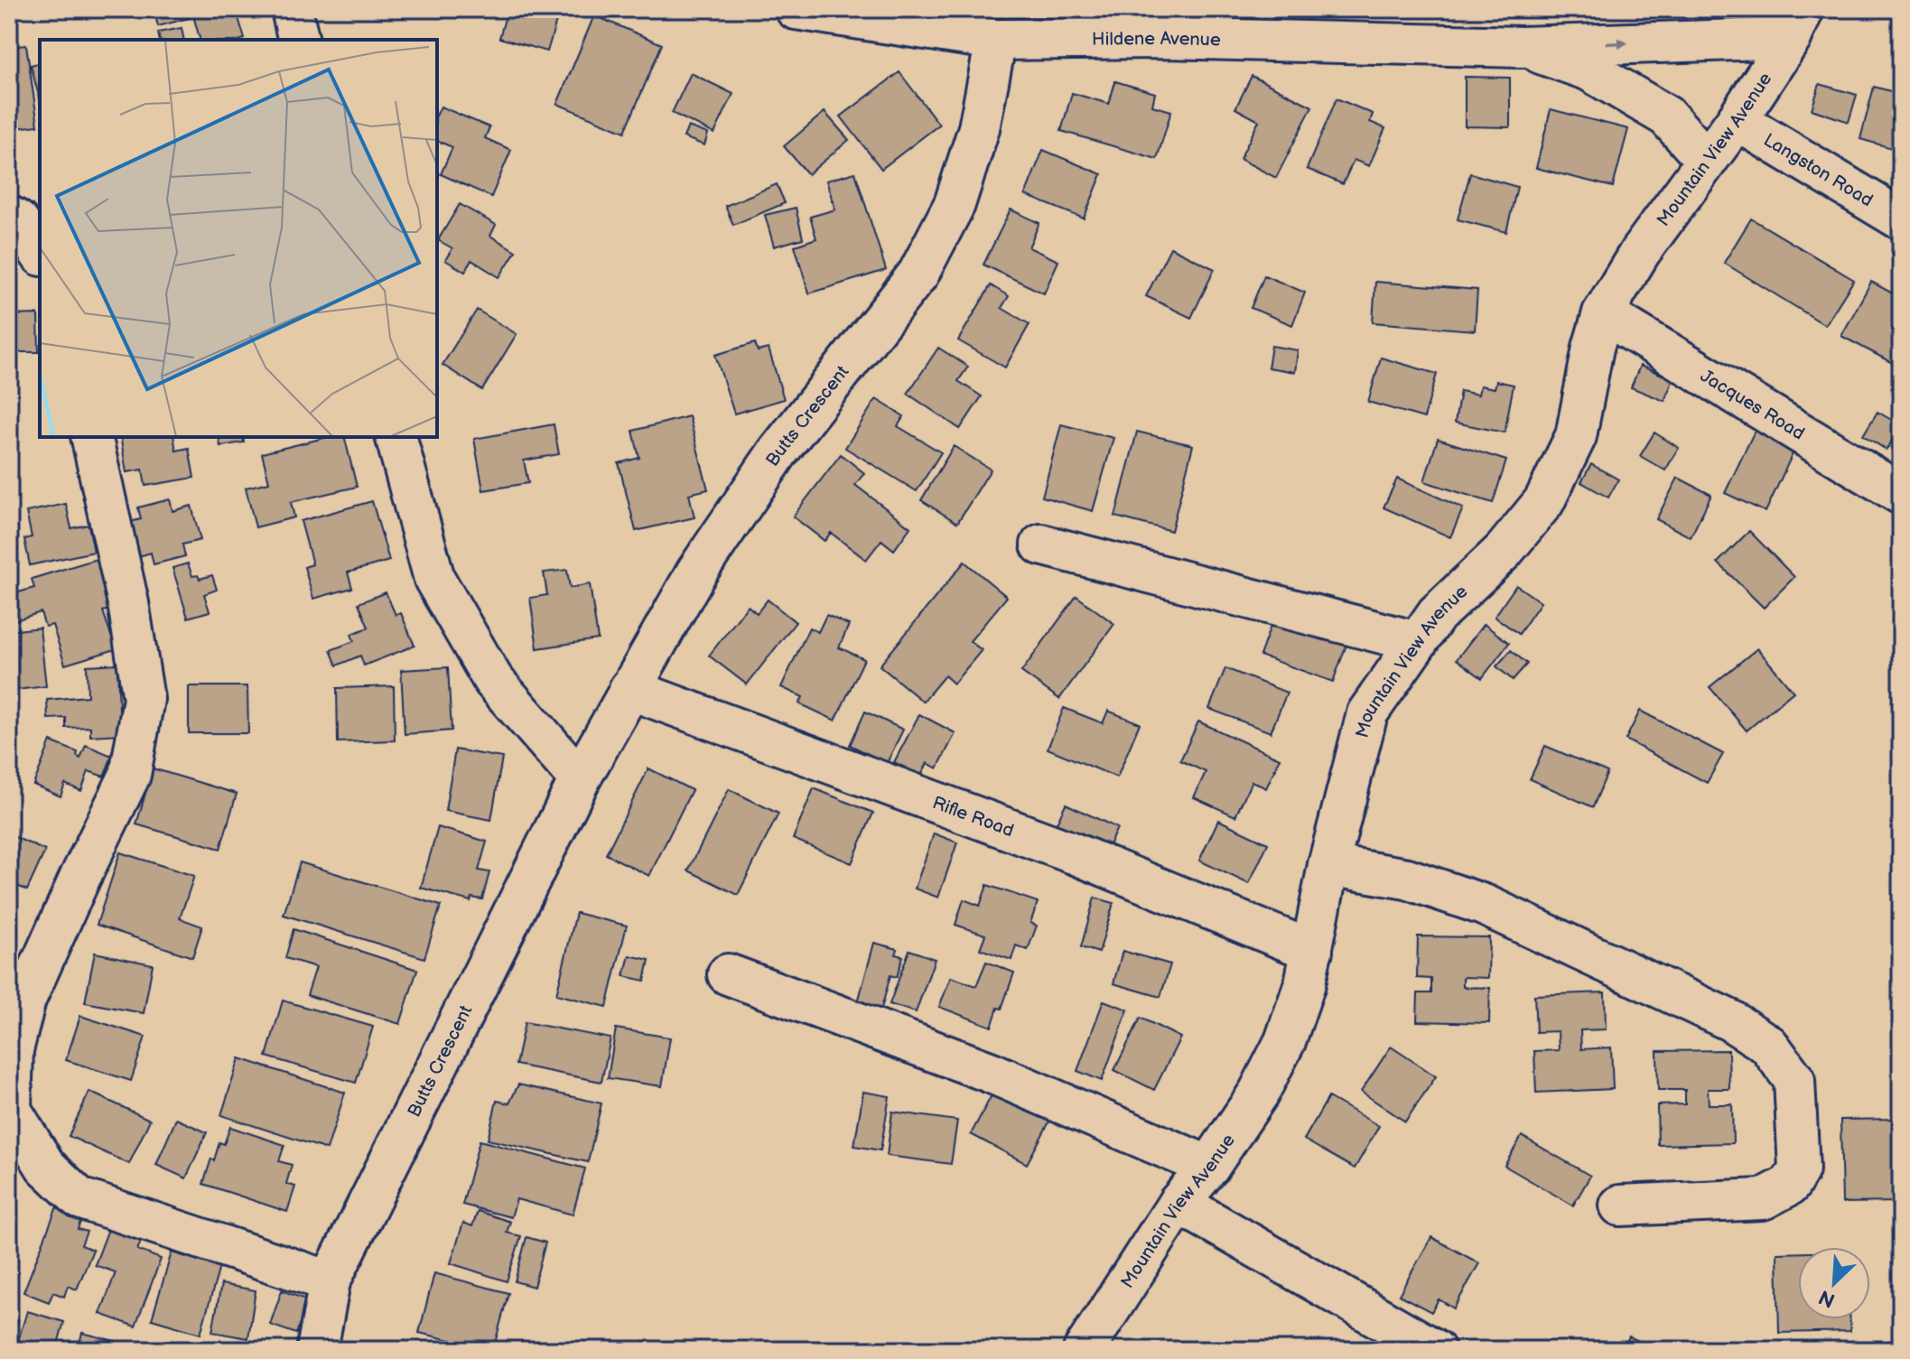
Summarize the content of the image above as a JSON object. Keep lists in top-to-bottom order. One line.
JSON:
{"streets":{"street":["Hildene Avenue","Mountain View Avenue","Langston Road","Jacques Road","Butts Crescent","Rifle Road"]},"crossings":[["Hildene Avenue","Mountain View Avenue"],["Hildene Avenue","Butts Crescent"],["Mountain View Avenue","Langston Road"],["Mountain View Avenue","Jacques Road"],["Mountain View Avenue","Rifle Road"],["Butts Crescent","Rifle Road"]],"north":"bottom left"}
